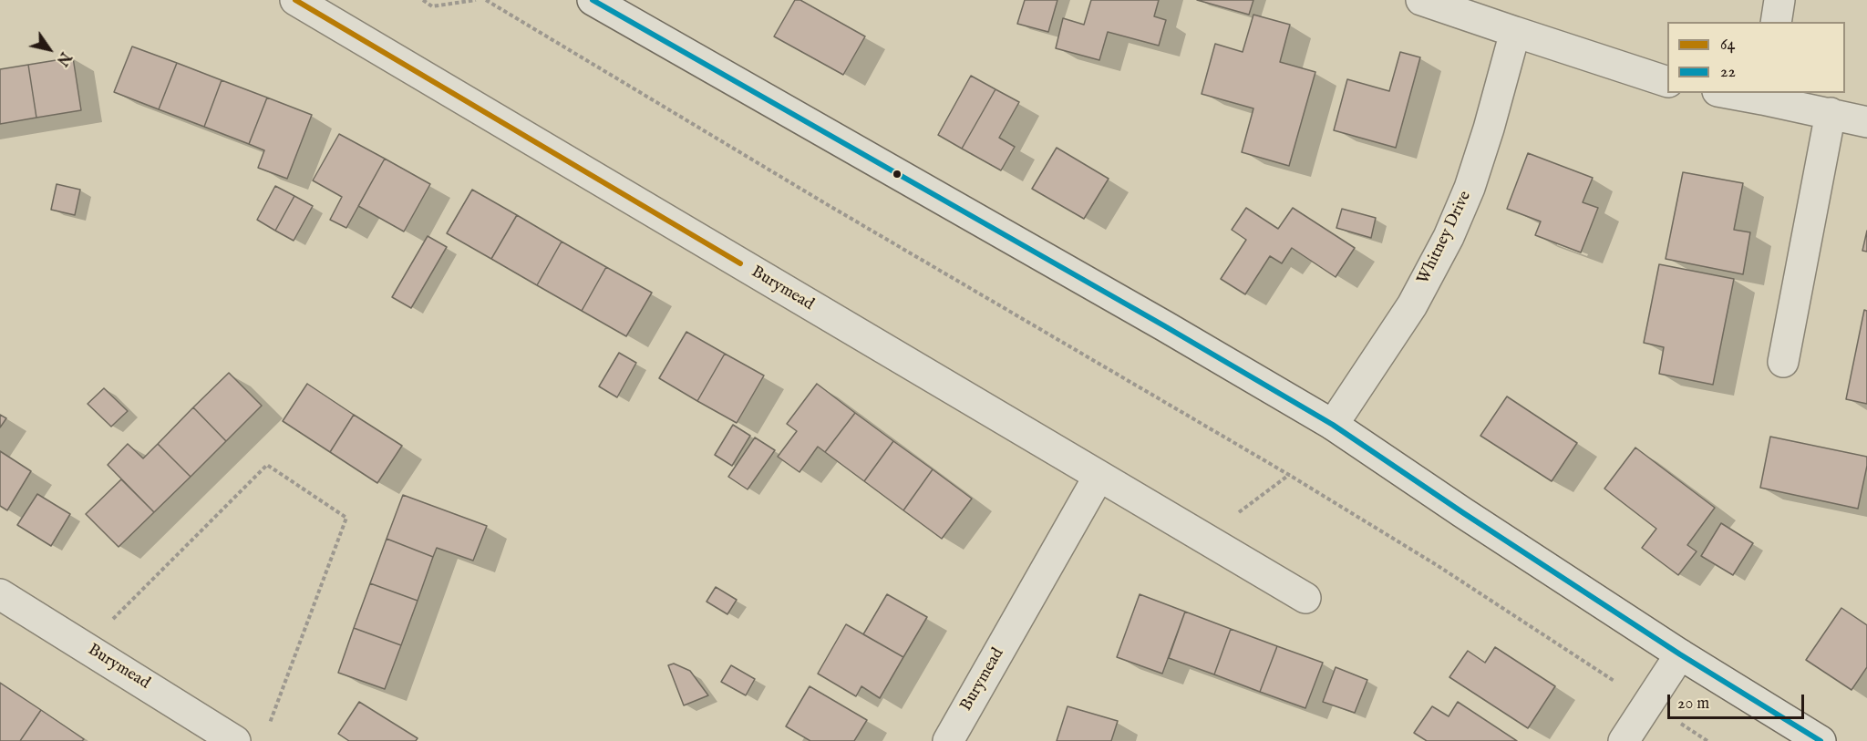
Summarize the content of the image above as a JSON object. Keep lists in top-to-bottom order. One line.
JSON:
{"streets":{"street":["Whitney Drive","Burymead"]},"lines":["transit line 64","transit line 22"],"legend":["64","22"],"scale_bar":"20 m","north":"bottom right"}
